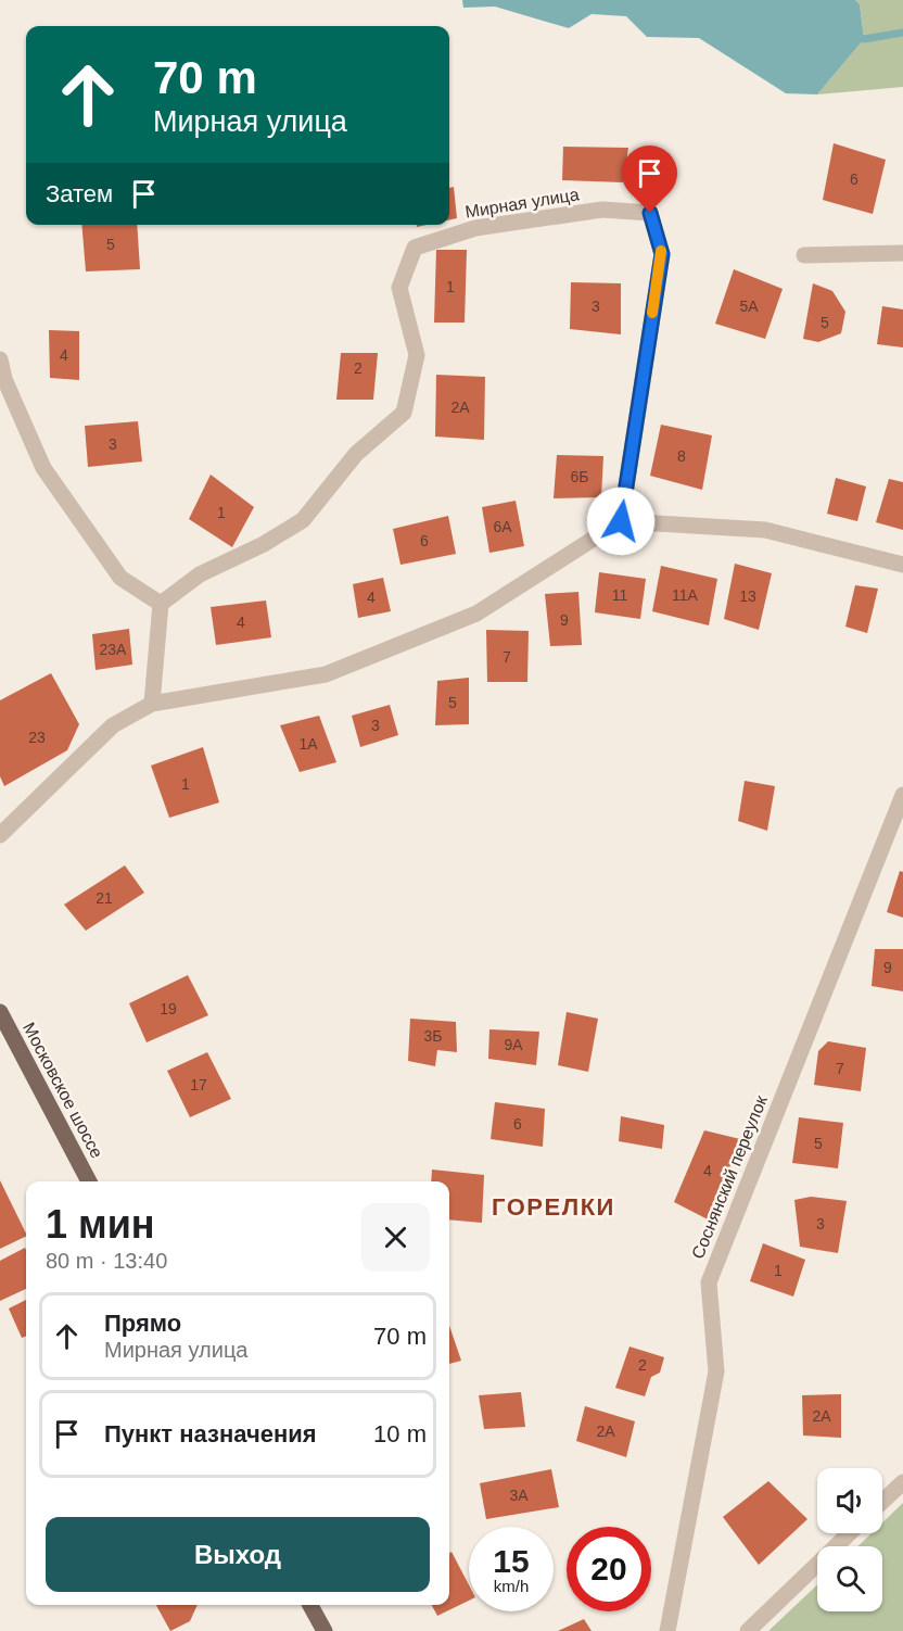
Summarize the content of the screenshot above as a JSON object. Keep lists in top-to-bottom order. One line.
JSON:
{"streets":{"main road":["Московское шоссе"],"street":["Мирная улица","Соснянский переулок"]},"districts":["ГОРЕЛКИ"],"house_numbers":["6","5","1","3","5А","5","4","2","2А","3","8","6Б","1","6А","6","11","11А","13","4","9","4","23А","7","5","3","23","1А","1","21","9","19","3Б","9А","7","17","6","5","4","3","1","2","2А","2А","3А"],"page":{"turn":["70 m","Мирная улица"],"then":"Затем","heading":["1 мин","80 m · 13:40"],"list":[{"name":"Прямо","note":"Мирная улица","value":"70 m"},{"name":"Пункт назначения","value":"10 m"}],"buttons":"Выход","speed":"15 km/h","limit":"20"}}
